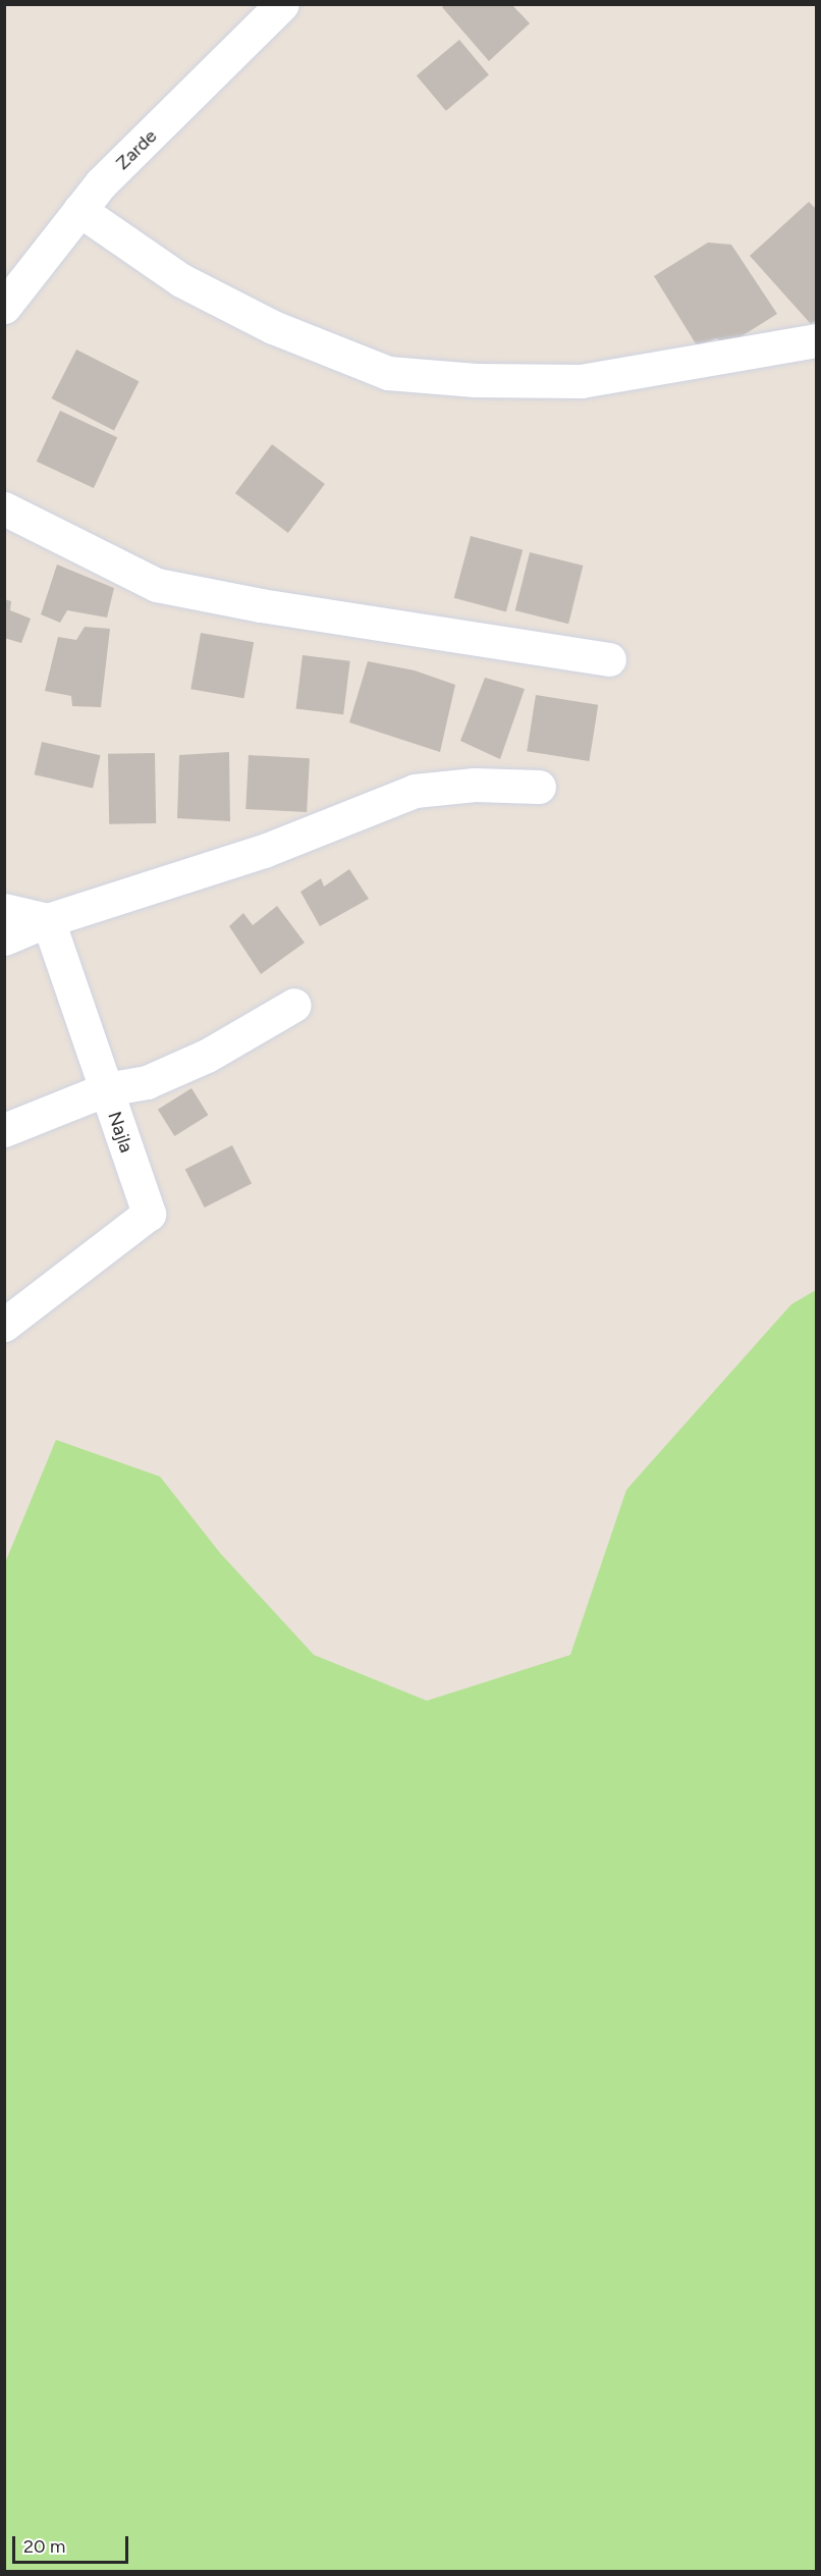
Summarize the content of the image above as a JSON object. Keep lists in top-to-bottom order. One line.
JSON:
{"streets":{"street":["Zarde","Najla"]},"scale_bar":"20 m"}
